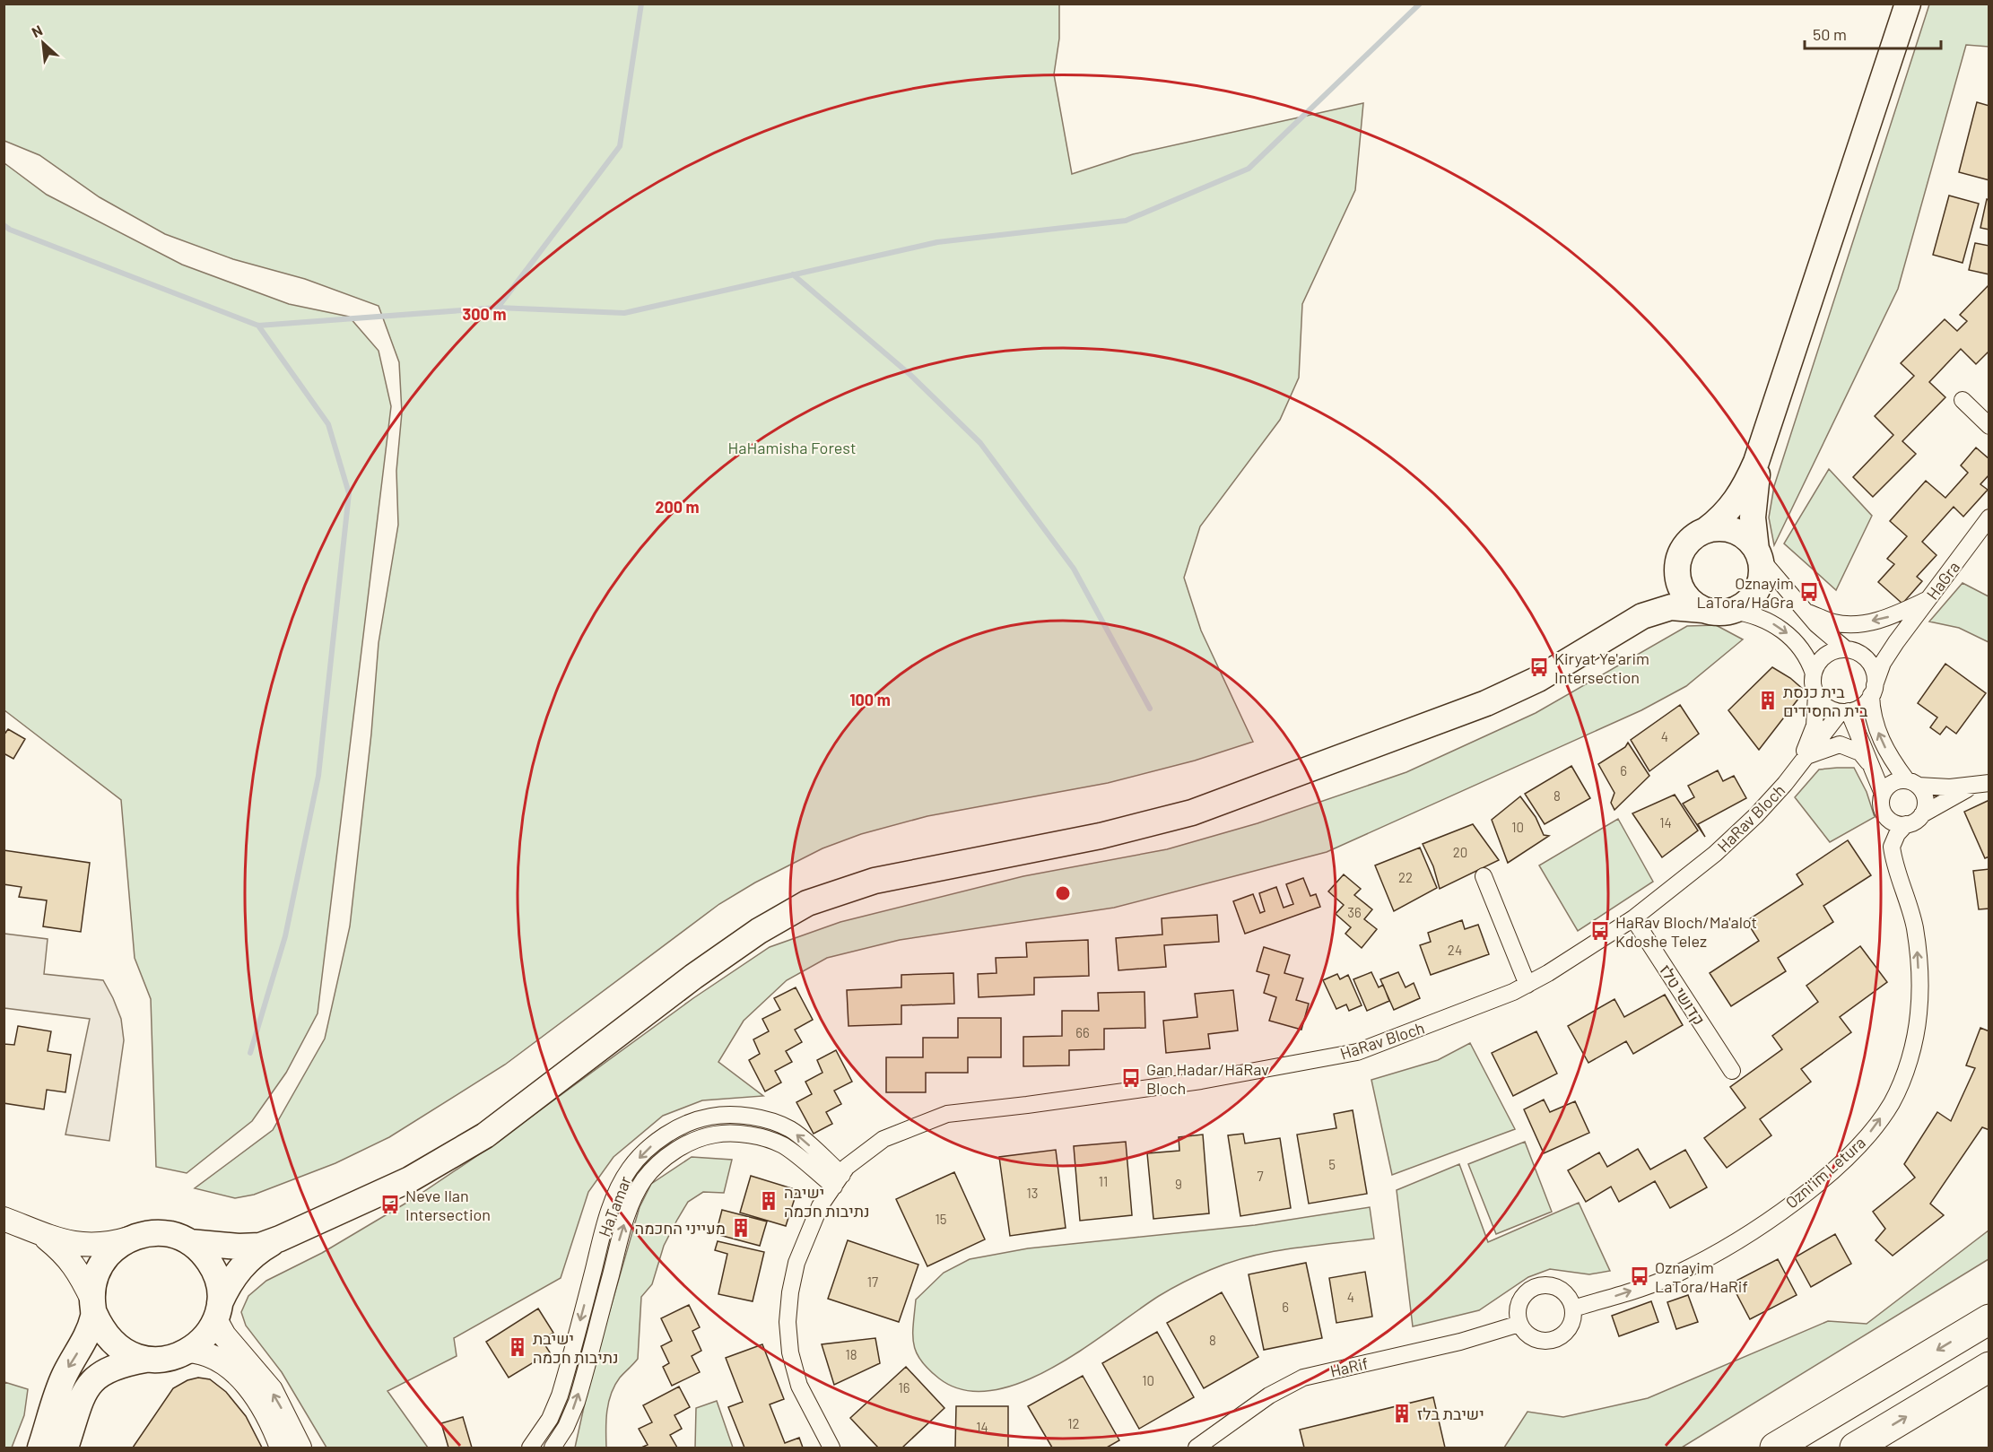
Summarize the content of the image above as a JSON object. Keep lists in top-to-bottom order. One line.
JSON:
{"streets":{"street":["HaGra","HaRav Bloch","קדושי טלז","Ozni'im Letura","HaTamar","HaRif"]},"crossings":[["HaGra","HaRav Bloch"],["HaRav Bloch","קדושי טלז"],["HaRav Bloch","HaTamar"],["Ozni'im Letura","HaRif"]],"one_way":["Ozni'im Letura"],"parks":["HaHamisha Forest"],"places":{"bus stop":["Oznayim LaTora/HaGra","Kiryat Ye'arim Intersection","HaRav Bloch/Ma'alot Kdoshe Telez","Gan Hadar/HaRav Bloch","Neve Ilan Intersection","Oznayim LaTora/HaRif"],"building":["בית כנסת בית החסידים","ישיבה נתיבות חכמה","מעייני החכמה","ישיבת נתיבות חכמה","ישיבת בלז"]},"house_numbers":["4","6","8","14","10","20","22","36","24","66","5","7","11","9","13","15","17","4","6","8","18","10","16","12","14"],"scale_bar":"50 m","north":"top left","rings":["300 m","200 m","100 m"]}
